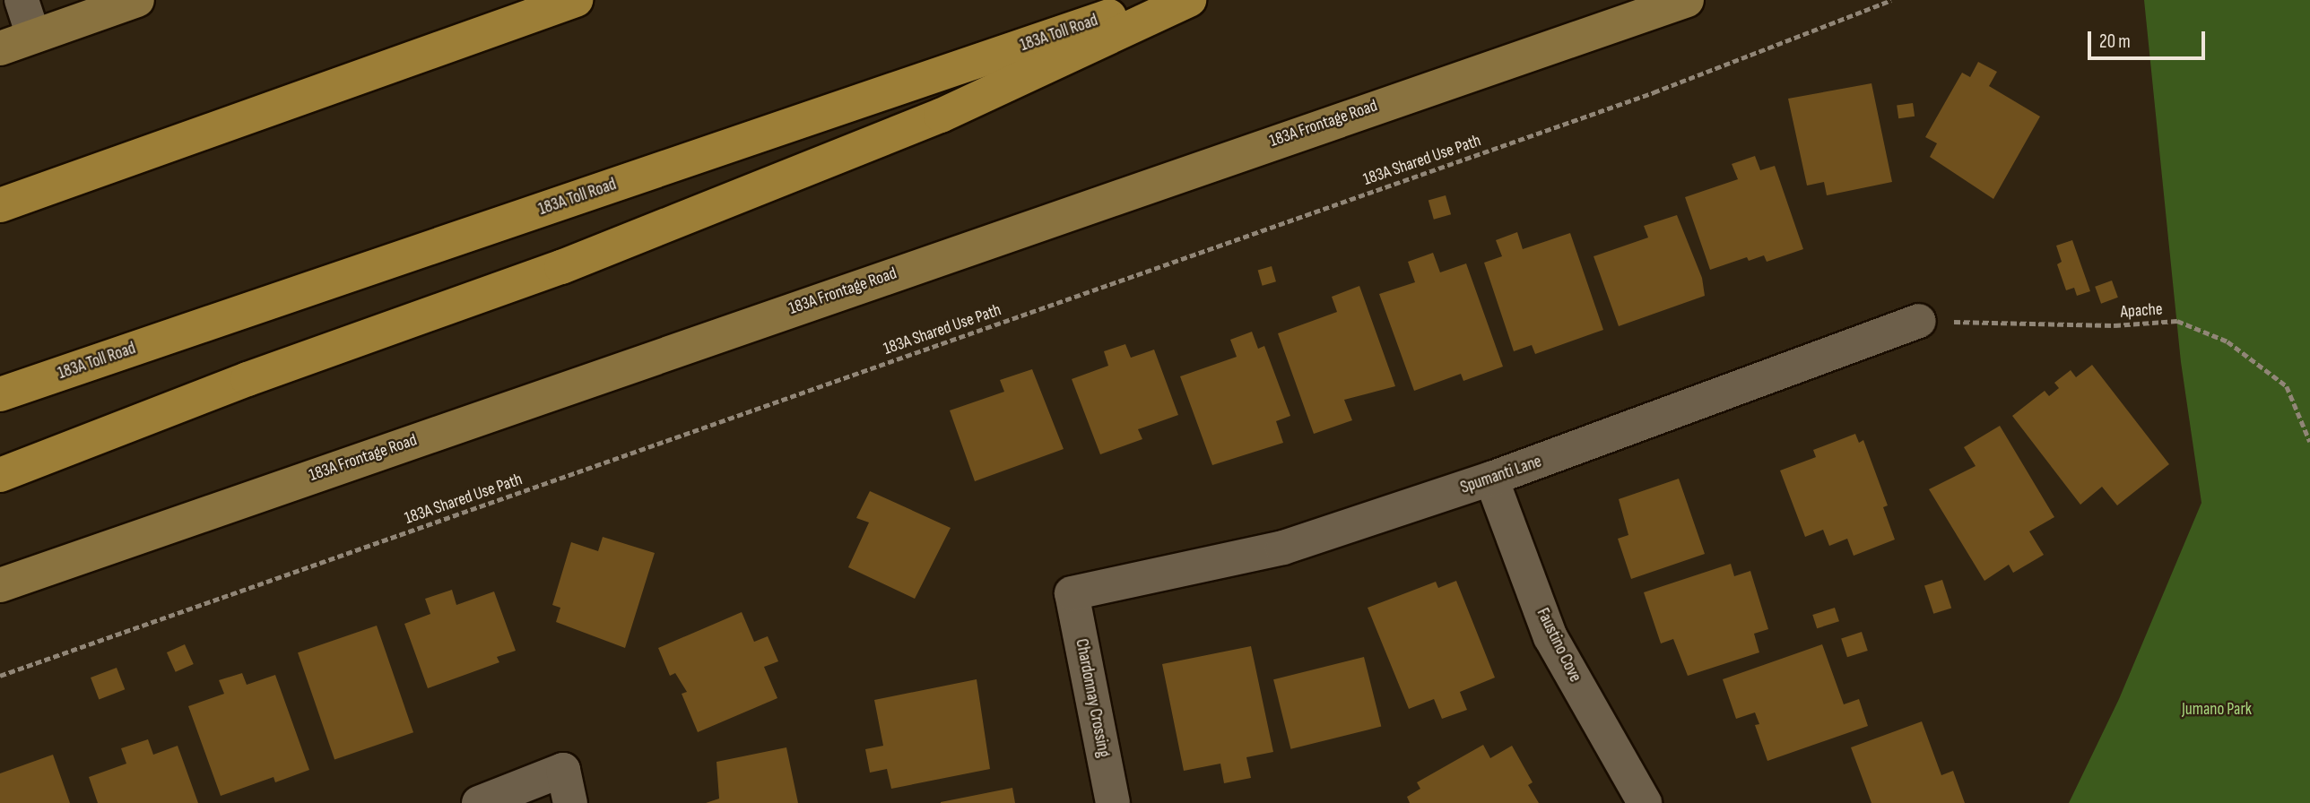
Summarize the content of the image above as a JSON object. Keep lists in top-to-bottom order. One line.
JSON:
{"streets":{"highway":["183A Toll Road"],"main road":["183A Frontage Road"],"street":["Spumanti Lane","Faustino Cove","Chardonnay Crossing"],"path":["183A Shared Use Path","Apache"]},"crossings":[["Apache","Spumanti Lane"],["Spumanti Lane","Faustino Cove"],["Spumanti Lane","Chardonnay Crossing"]],"parks":["Jumano Park"],"scale_bar":"20 m"}
